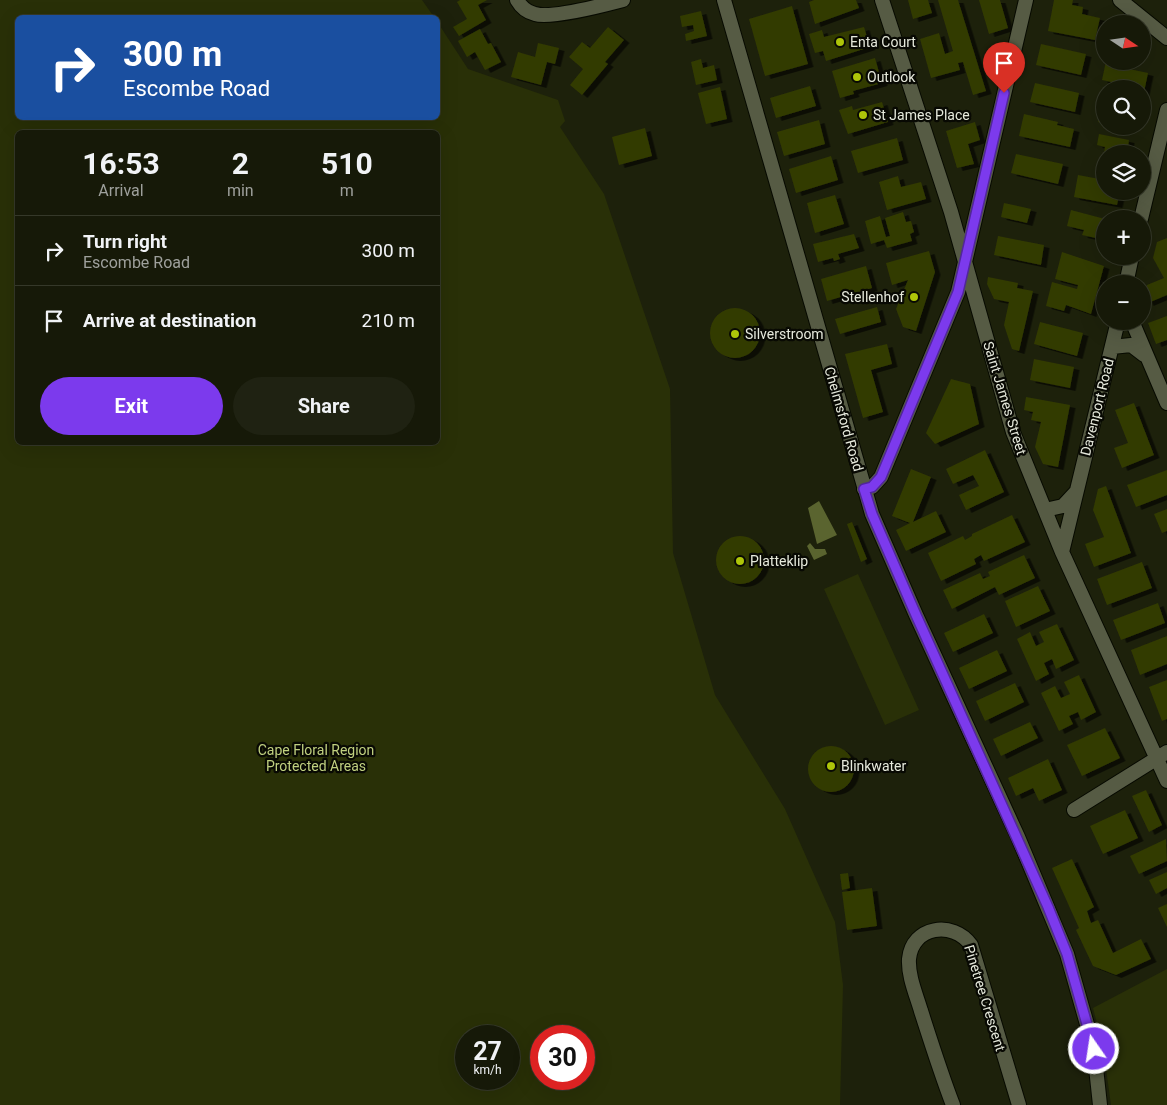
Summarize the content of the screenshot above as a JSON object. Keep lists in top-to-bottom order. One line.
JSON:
{"streets":{"street":["Saint James Street","Davenport Road","Chelmsford Road","Pinetree Crescent"]},"crossings":[["Saint James Street","Davenport Road"]],"parks":["Cape Floral Region Protected Areas"],"places":["Enta Court","Outlook","St James Place","Stellenhof","Silverstroom","Platteklip","Blinkwater"],"north":"right","page":{"map_buttons":["+","−"],"turn":["300 m","Escombe Road"],"eta":["16:53","Arrival","2","min","510","m"],"list":[{"name":"Turn right","note":"Escombe Road","value":"300 m"},{"name":"Arrive at destination","value":"210 m"}],"buttons":["Exit","Share"],"speed":"27 km/h","limit":"30"}}
